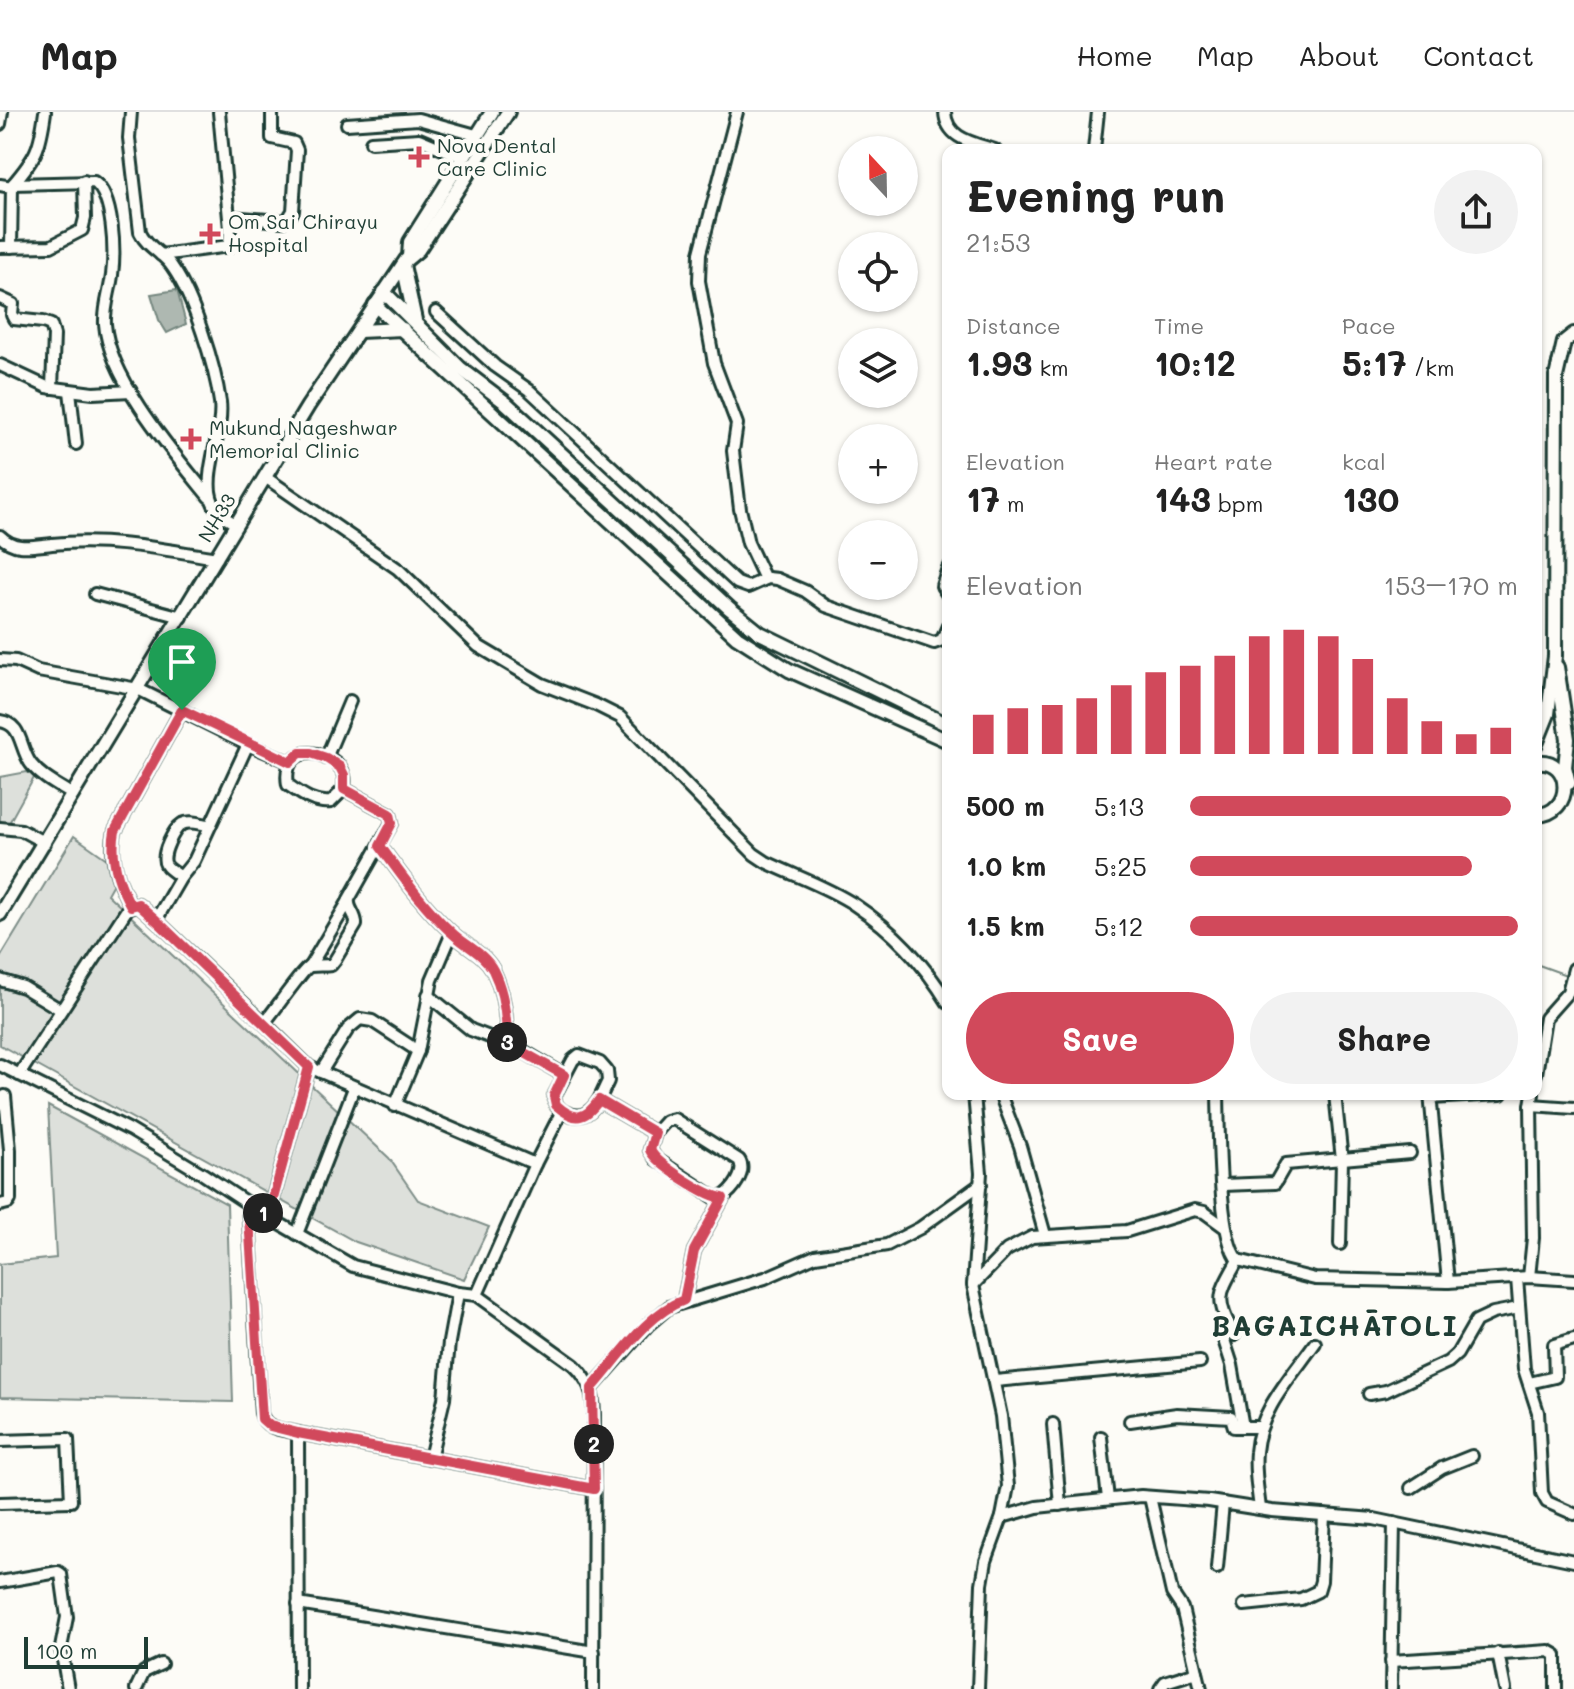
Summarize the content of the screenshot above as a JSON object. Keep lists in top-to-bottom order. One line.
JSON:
{"streets":{"main road":["NH33"]},"districts":["BAGAICHĀTOLI"],"places":{"health":["Nova Dental Care Clinic","Om Sai Chirayu Hospital","Mukund Nageshwar Memorial Clinic"]},"scale_bar":"100 m","north":"top","page":{"header":"Map","nav":["Home","Map","About","Contact"],"map_buttons":["+","−"],"heading":["Evening run","21:53"],"stats":[["Distance","1.93 km"],["Time","10:12"],["Pace","5:17 /km"],["Elevation","17 m"],["Heart rate","143 bpm"],["kcal","130"]],"chart":["Elevation","153–170 m"],"list":[{"name":"500 m","note":"5:13"},{"name":"1.0 km","note":"5:25"},{"name":"1.5 km","note":"5:12"}],"buttons":["Save","Share"],"pins":["3","1","2"],"scale":"100 m"}}
